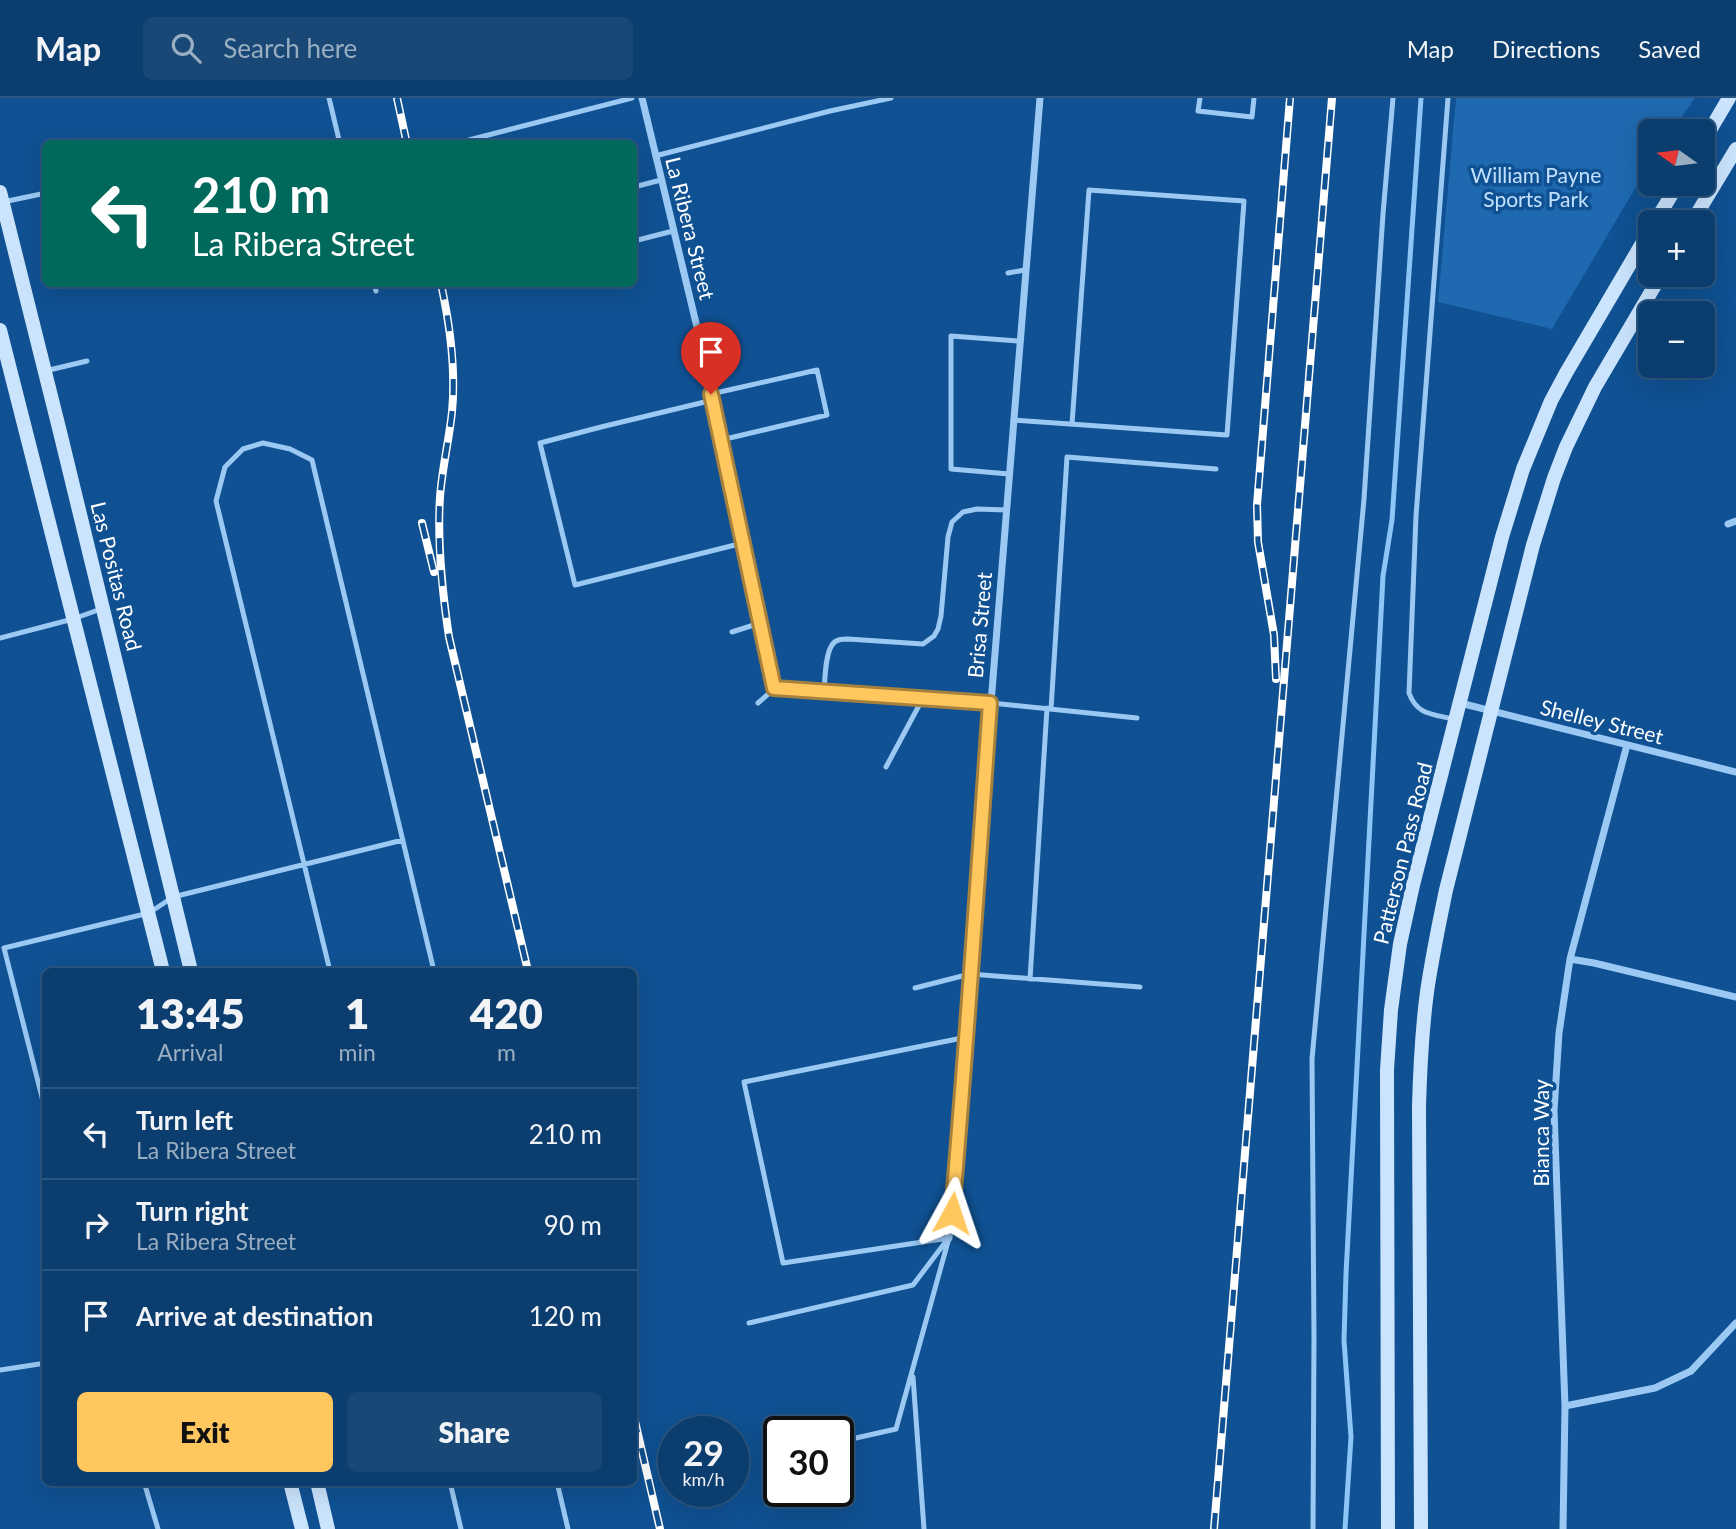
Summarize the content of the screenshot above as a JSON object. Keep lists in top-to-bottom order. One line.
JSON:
{"streets":{"main road":["Las Positas Road","Patterson Pass Road"],"street":["La Ribera Street","Brisa Street","Shelley Street","Bianca Way"]},"crossings":[["Shelley Street","Patterson Pass Road"],["Shelley Street","Bianca Way"]],"parks":["William Payne Sports Park"],"north":"left","page":{"header":"Map","search":"Search here","nav":["Map","Directions","Saved"],"map_buttons":["+","−"],"turn":["210 m","La Ribera Street"],"eta":["13:45","Arrival","1","min","420","m"],"list":[{"name":"Turn left","note":"La Ribera Street","value":"210 m"},{"name":"Turn right","note":"La Ribera Street","value":"90 m"},{"name":"Arrive at destination","value":"120 m"}],"buttons":["Exit","Share"],"speed":"29 km/h","limit":"30"}}
